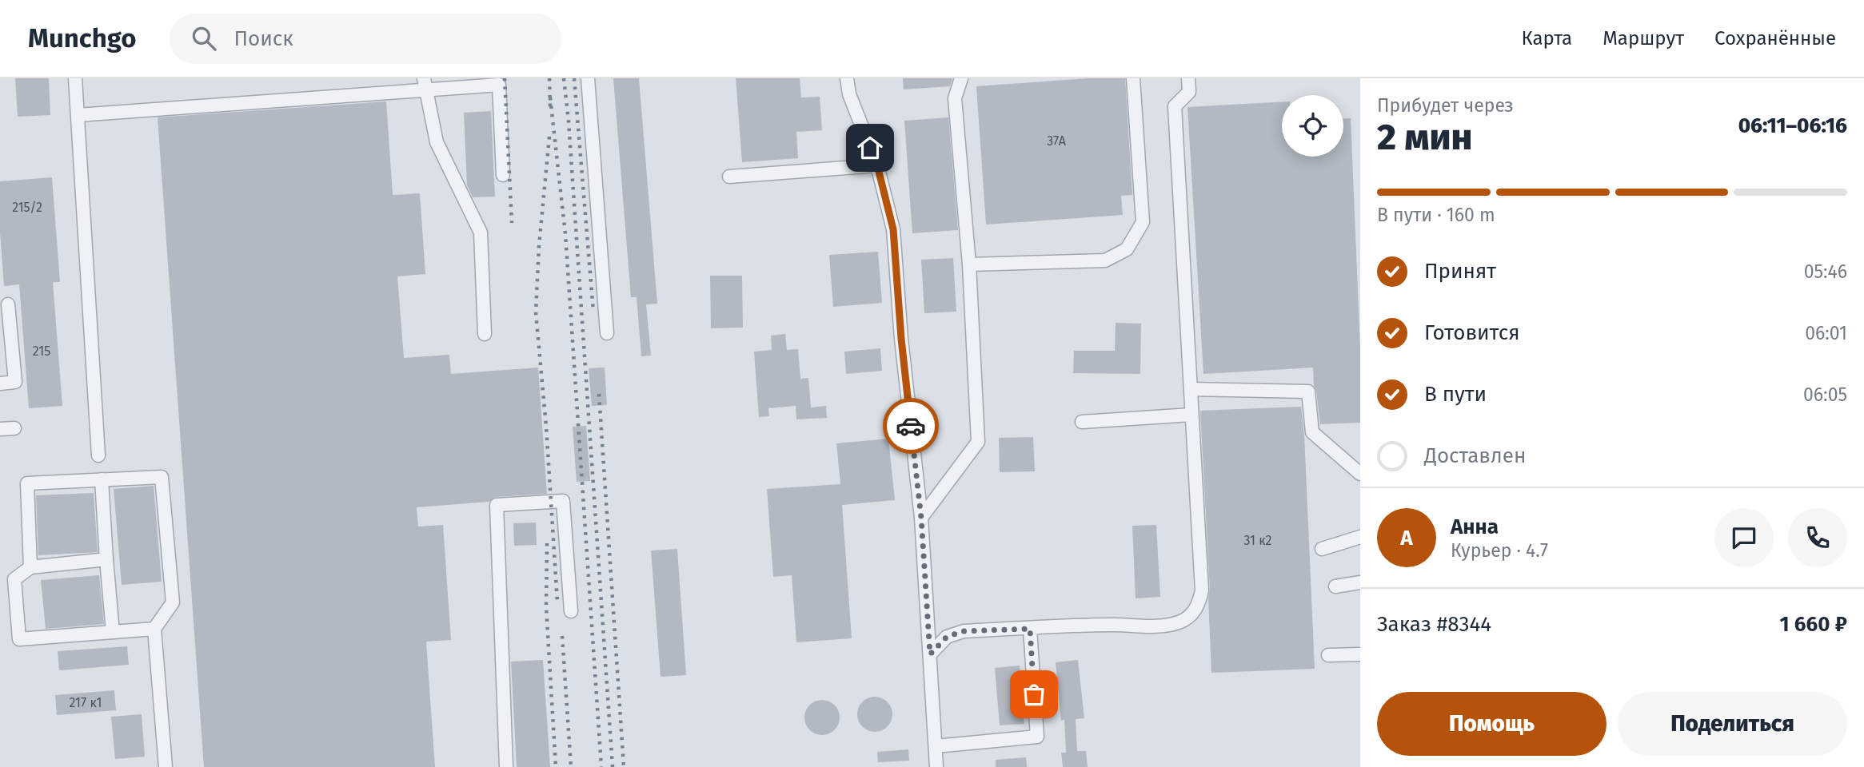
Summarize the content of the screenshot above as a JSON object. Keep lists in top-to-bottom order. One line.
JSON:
{"house_numbers":["37А","215/2","215","31 к2","217 к1"],"page":{"header":"Munchgo","search":"Поиск","nav":["Карта","Маршрут","Сохранённые"],"heading":["2 мин","Прибудет через","06:11–06:16"],"panel":["Анна","Курьер · 4.7","Заказ #8344","1 660 ₽"],"bar":"В пути · 160 m","list":[["Принят","05:46"],["Готовится","06:01"],["В пути","06:05"],"Доставлен"],"round":"А","buttons":["Помощь","Поделиться"]}}
